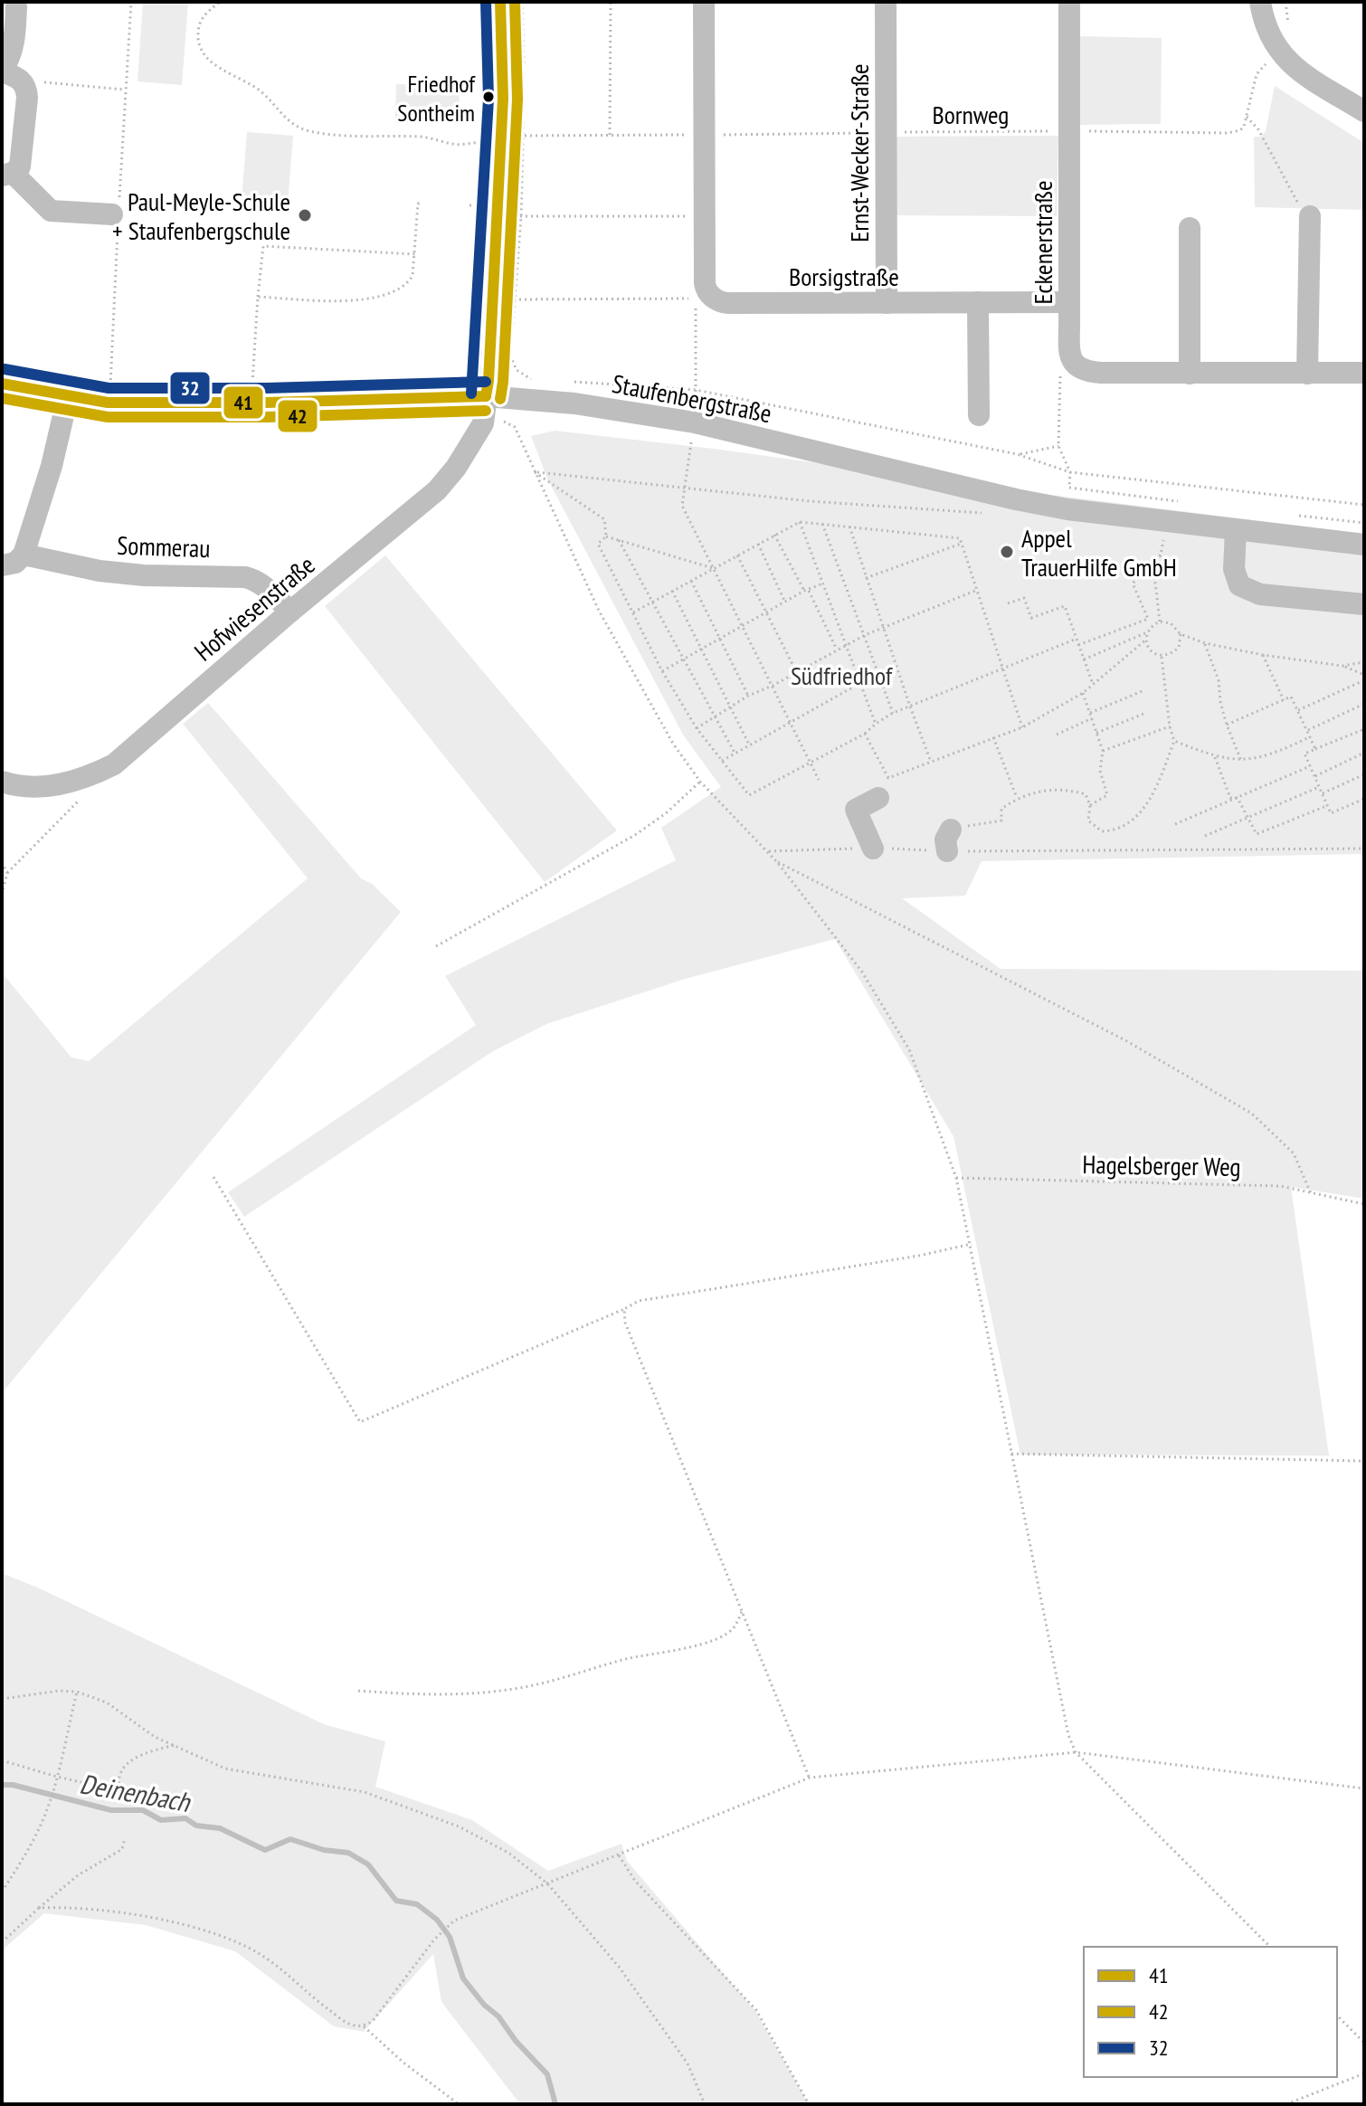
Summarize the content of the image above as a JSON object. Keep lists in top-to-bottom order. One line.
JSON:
{"streets":{"street":["Ernst-Wecker-Straße","Eckenerstraße","Borsigstraße","Staufenbergstraße","Sommerau","Hofwiesenstraße"],"path":["Bornweg","Hagelsberger Weg"]},"crossings":[["Bornweg","Ernst-Wecker-Straße"],["Bornweg","Eckenerstraße"],["Bornweg","Borsigstraße"],["Ernst-Wecker-Straße","Borsigstraße"],["Eckenerstraße","Borsigstraße"],["Staufenbergstraße","Hofwiesenstraße"],["Sommerau","Hofwiesenstraße"]],"water":["Deinenbach"],"parks":["Südfriedhof"],"places":["Friedhof Sontheim","Paul-Meyle-Schule + Staufenbergschule","Appel TrauerHilfe GmbH"],"lines":["transit line 41","transit line 42","transit line 32"],"legend":["41","42","32"]}
